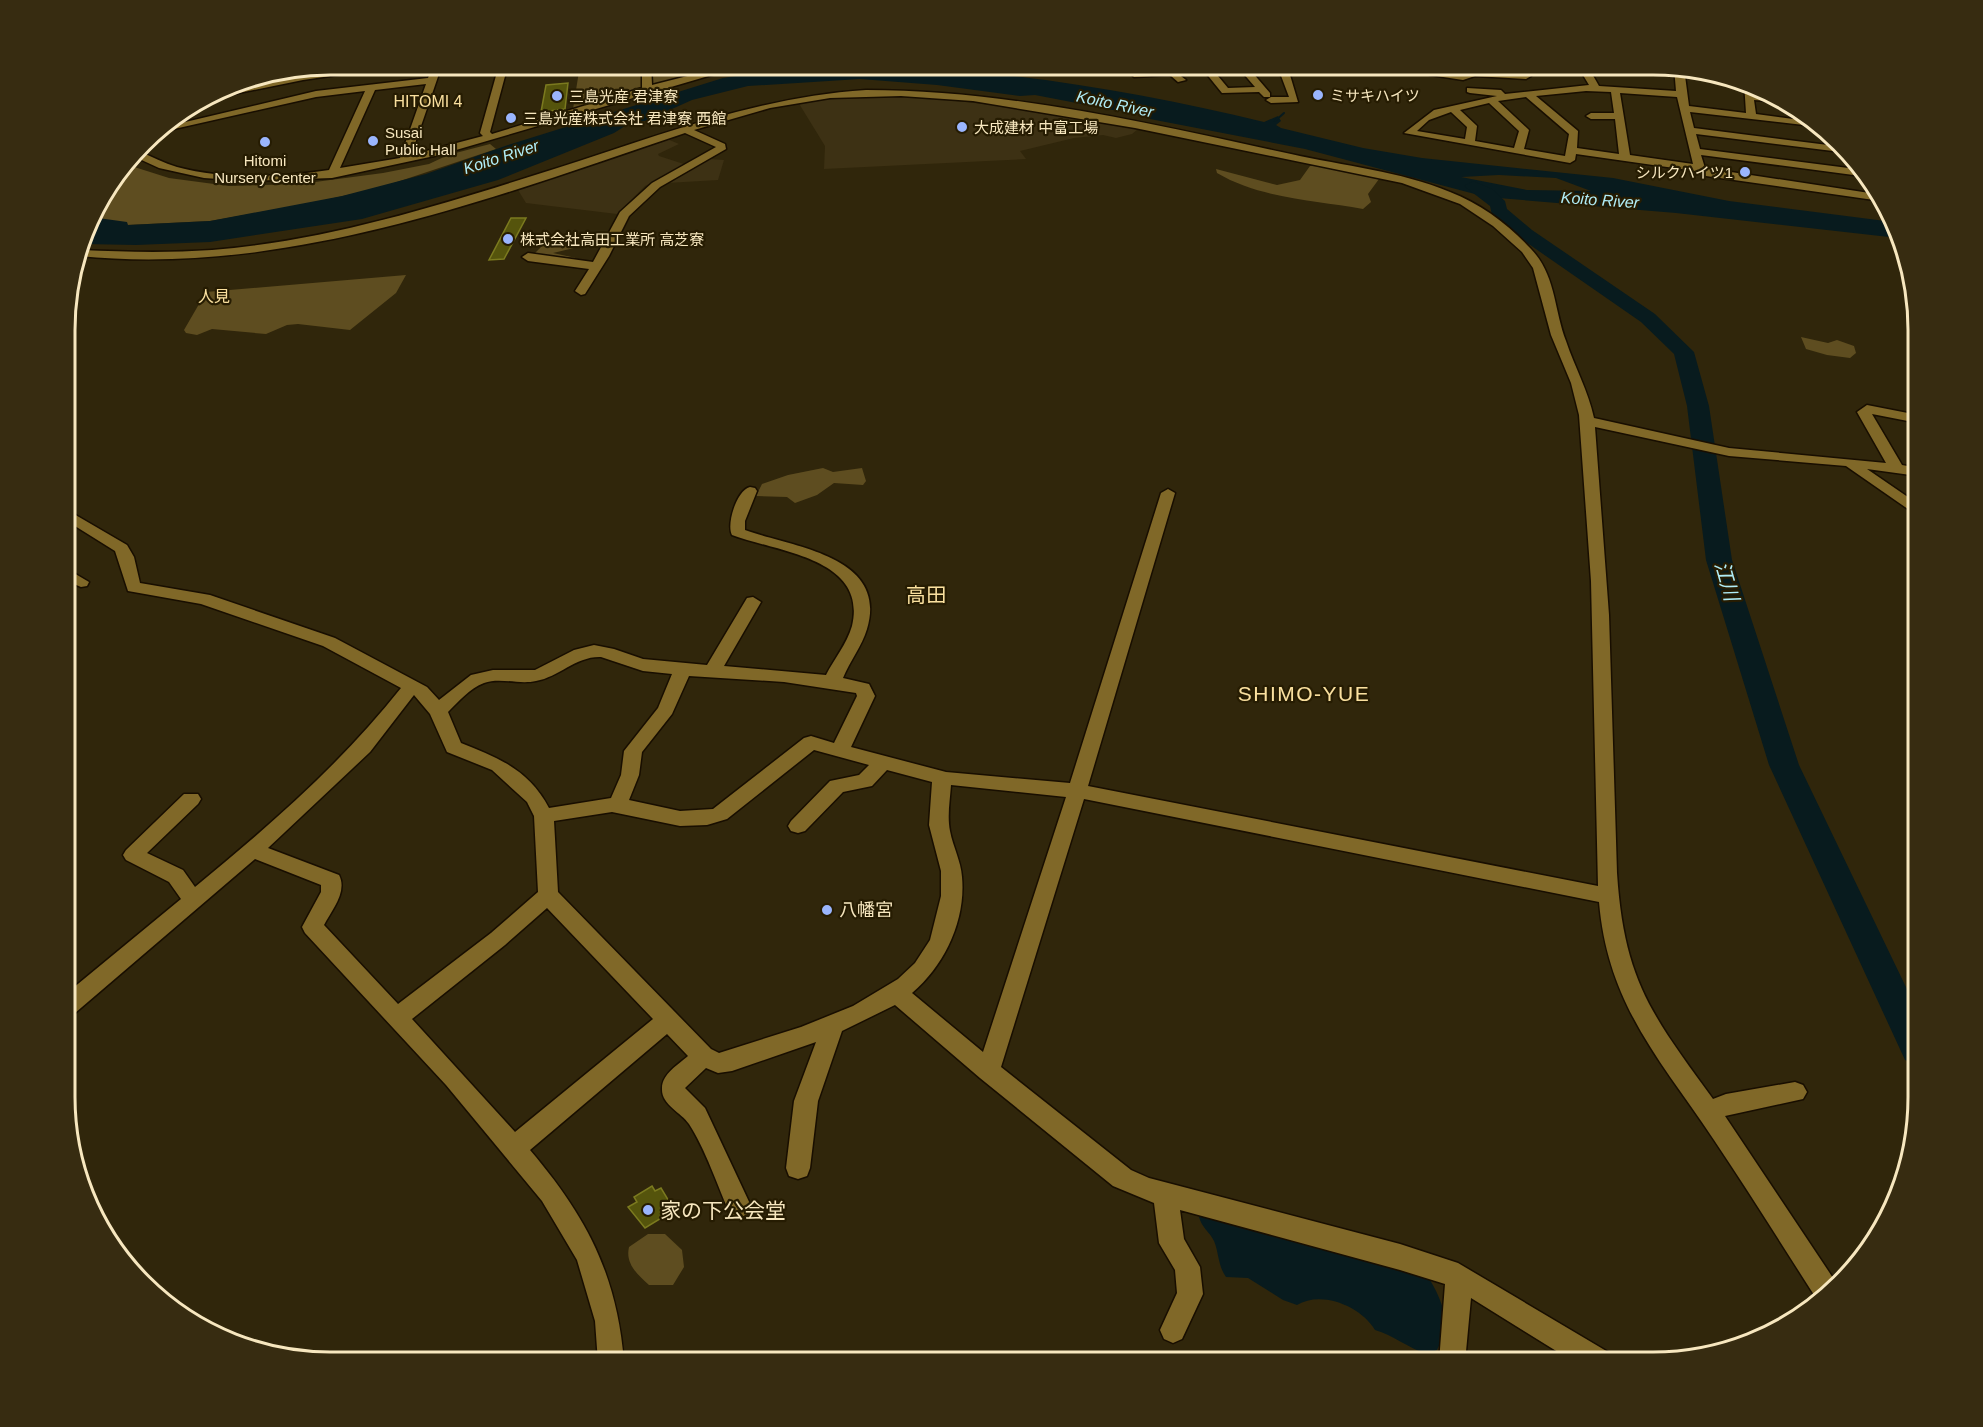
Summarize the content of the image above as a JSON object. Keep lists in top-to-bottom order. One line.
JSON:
{"districts":["HITOMI 4","人見","高田","SHIMO-YUE"],"water":["Koito River","江川"],"places":["ミサキハイツ","三島光産 君津寮","三島光産株式会社 君津寮 西館","大成建材 中富工場","Susai Public Hall","Hitomi Nursery Center","シルクハイツ1","株式会社高田工業所 高芝寮","八幡宮","家の下公会堂"]}
